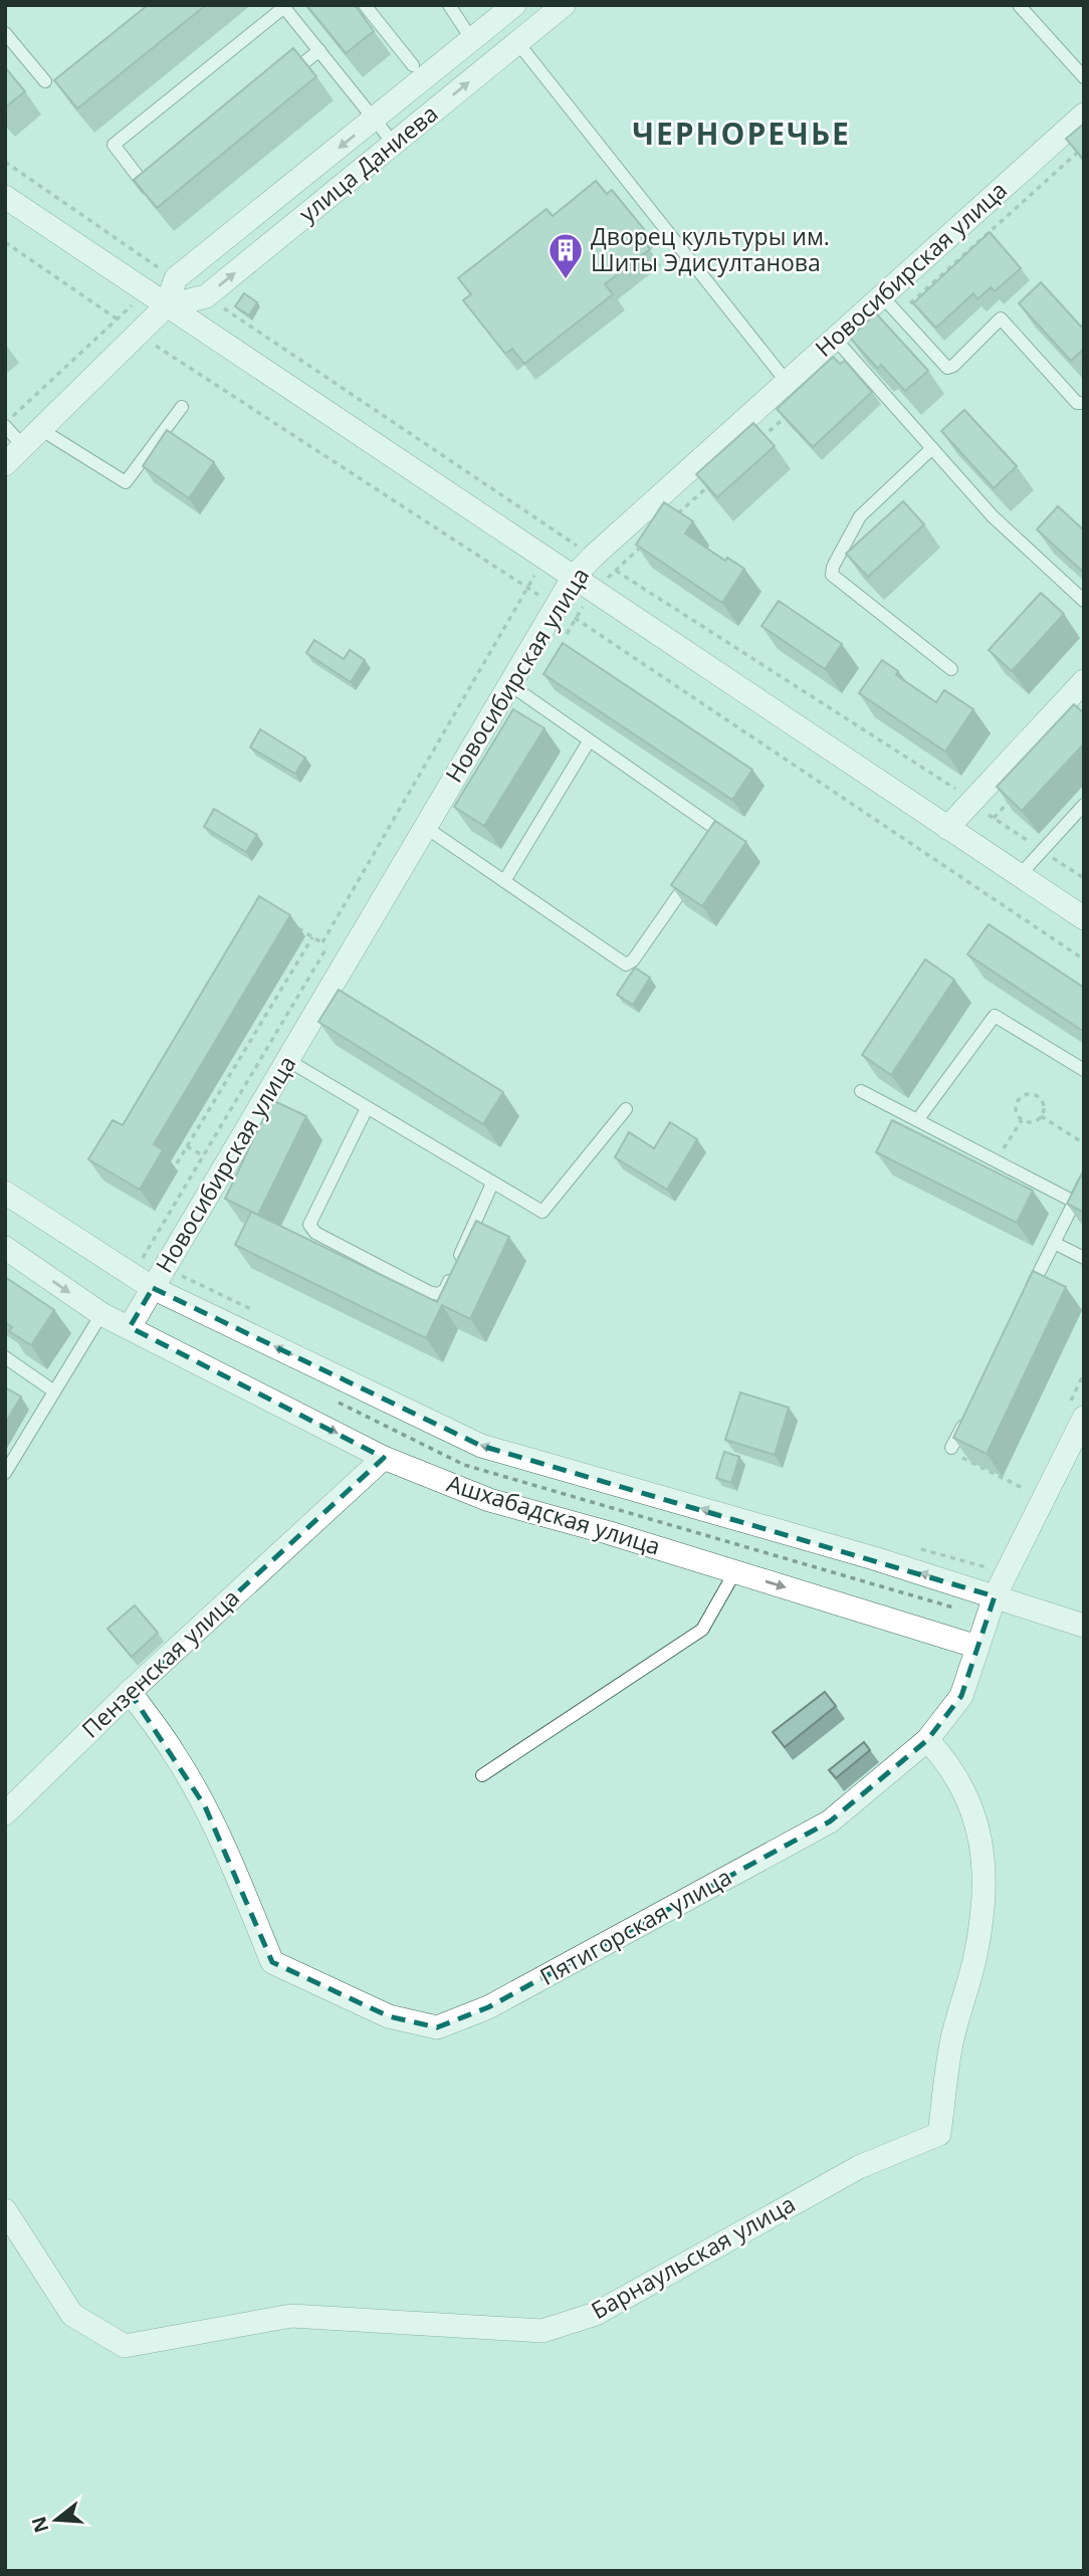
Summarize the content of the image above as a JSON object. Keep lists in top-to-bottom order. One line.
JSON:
{"streets":{"street":["улица Даниева","Новосибирская улица","Ашхабадская улица","Пензенская улица","Пятигорская улица","Барнаульская улица"]},"crossings":[["Новосибирская улица","Ашхабадская улица"],["Ашхабадская улица","Пензенская улица"],["Ашхабадская улица","Пятигорская улица"],["Пензенская улица","Пятигорская улица"],["Пятигорская улица","Барнаульская улица"]],"districts":["ЧЕРНОРЕЧЬЕ"],"places":{"building":["Дворец культуры им. Шиты Эдисултанова"]},"north":"left"}
